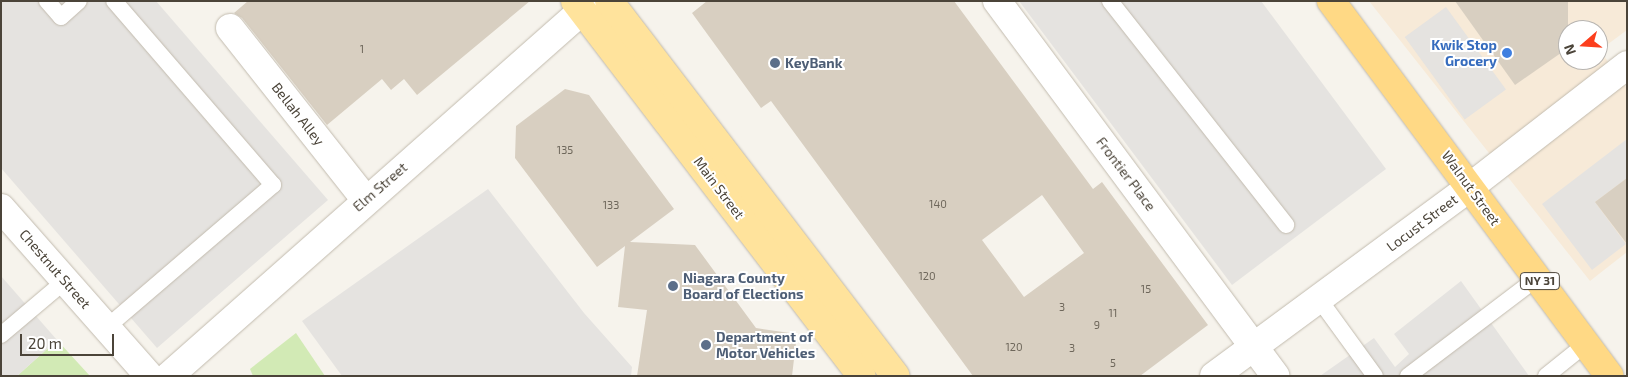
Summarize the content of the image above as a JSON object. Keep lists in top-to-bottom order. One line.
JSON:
{"streets":{"highway":["Walnut Street","NY 31"],"main road":["Main Street"],"street":["Bellah Alley","Frontier Place","Elm Street","Locust Street","Chestnut Street"]},"crossings":[["Bellah Alley","Elm Street"],["Frontier Place","Locust Street"],["Elm Street","Main Street"],["Walnut Street","Locust Street"]],"places":["Kwik Stop Grocery","KeyBank","Niagara County Board of Elections","Department of Motor Vehicles"],"house_numbers":["1","135","140","133","120","15","3","11","9","120","3","5"],"scale_bar":"20 m","north":"left"}
